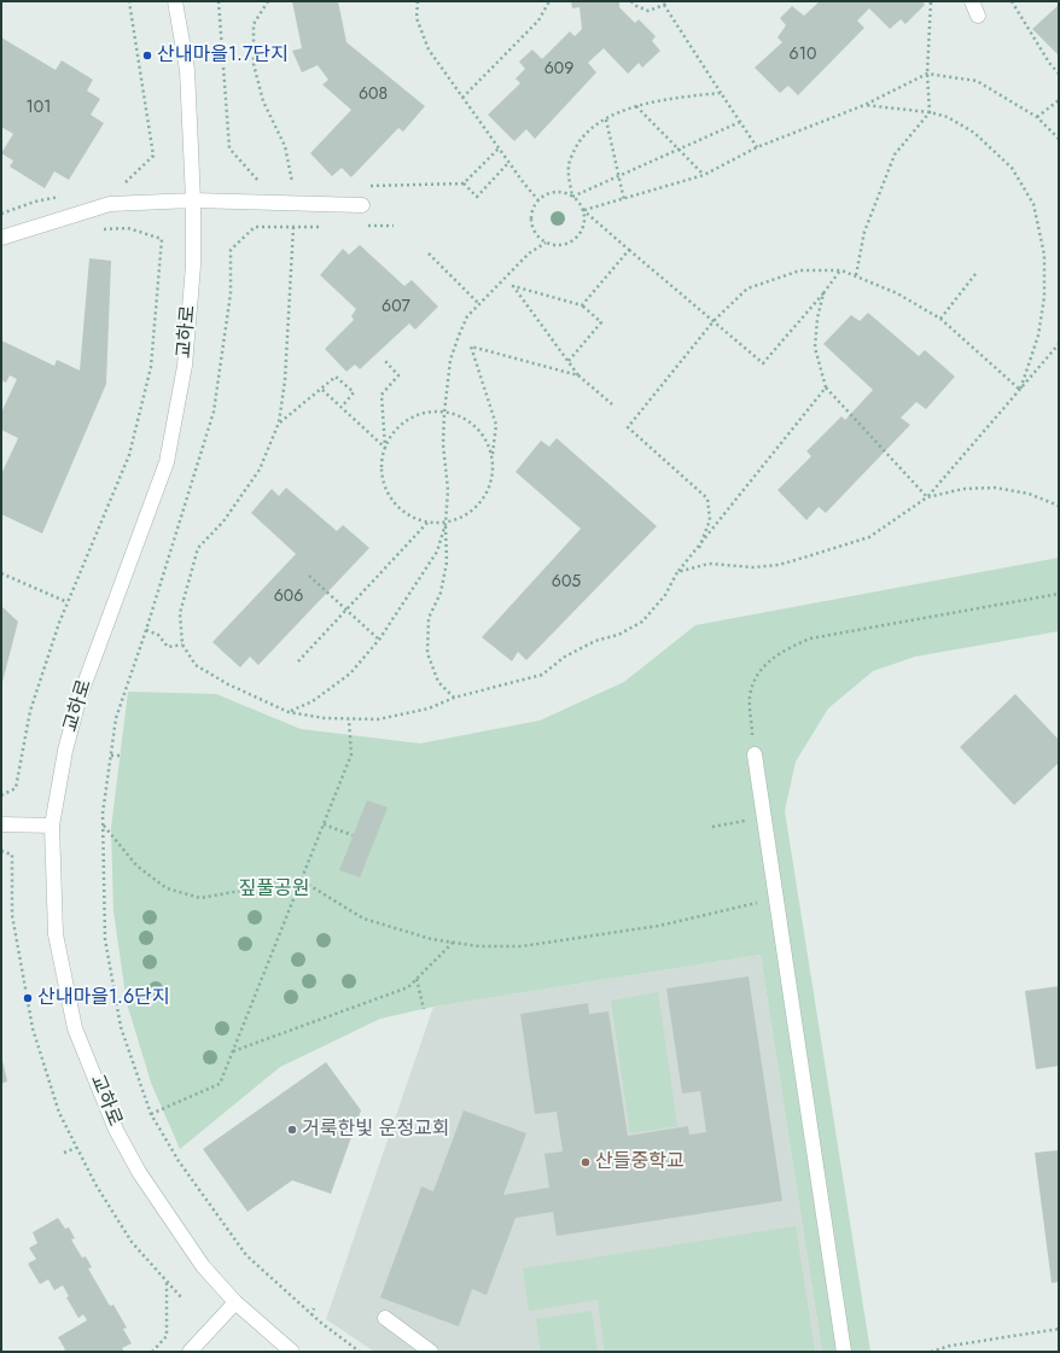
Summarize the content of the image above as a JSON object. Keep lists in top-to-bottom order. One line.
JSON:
{"streets":{"street":["교하로"]},"parks":["짚풀공원"],"places":["산내마을1.7단지","산내마을1.6단지","거룩한빛 운정교회","산들중학교"],"house_numbers":["610","609","608","101","607","605","606"]}
